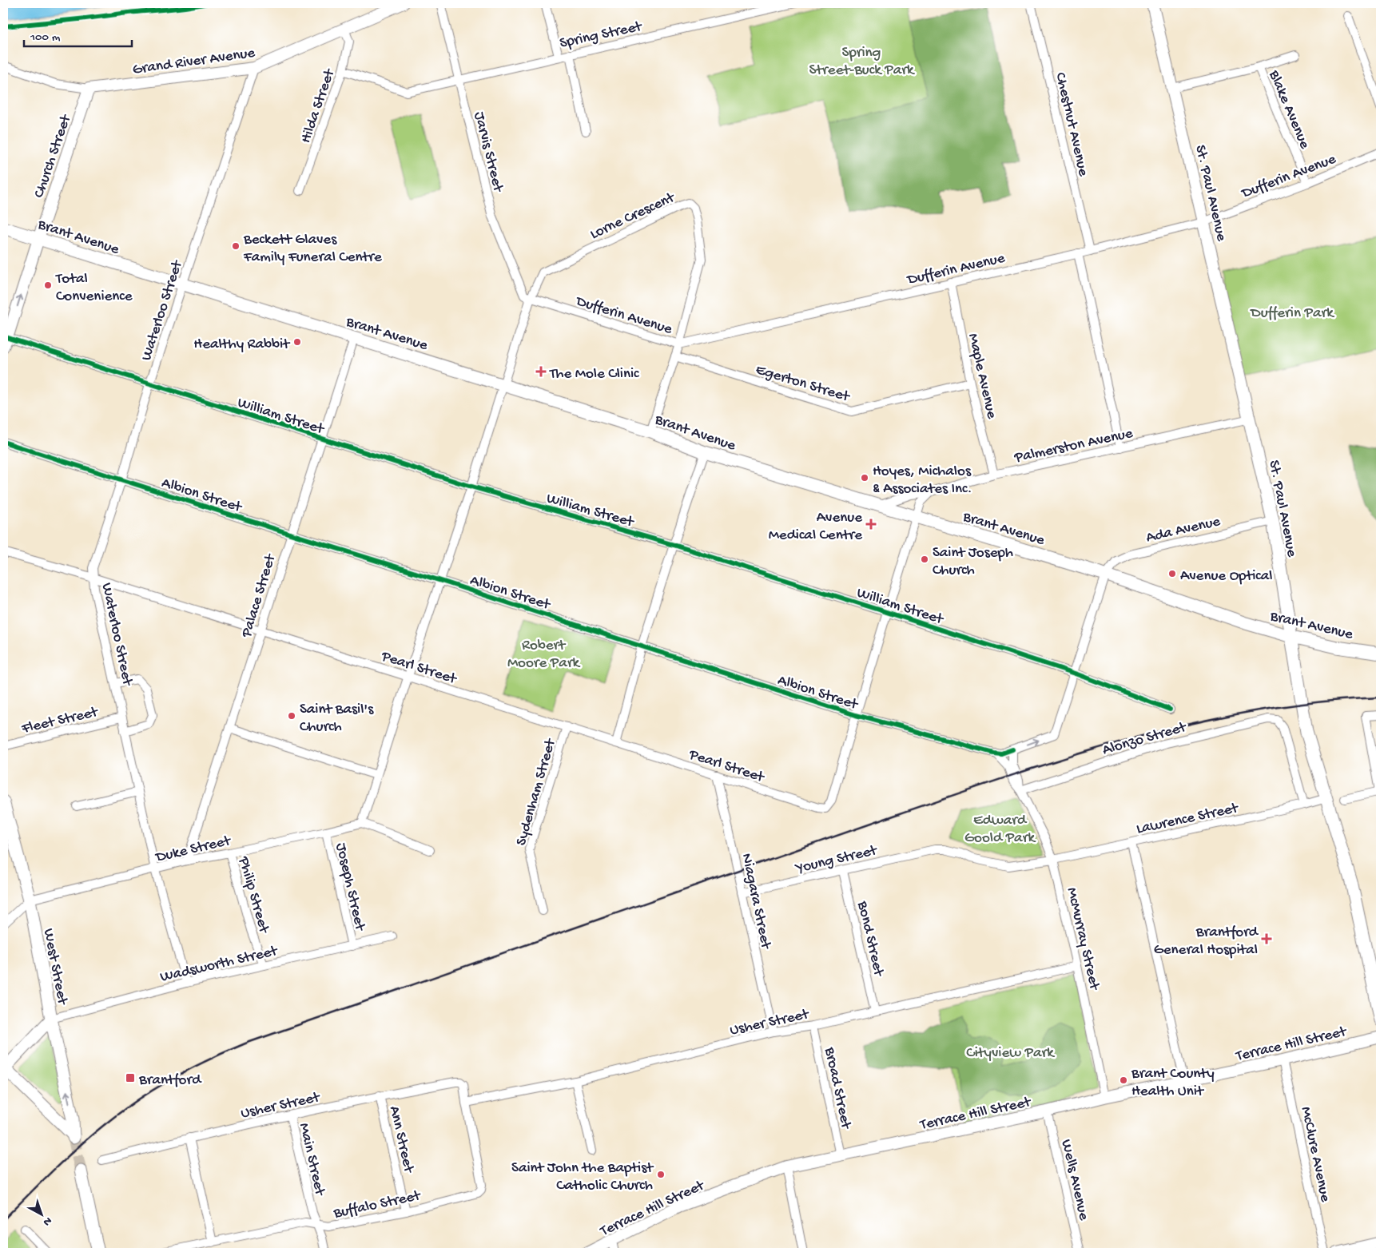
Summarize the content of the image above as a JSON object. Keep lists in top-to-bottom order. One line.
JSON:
{"streets":{"main road":["St. Paul Avenue","Brant Avenue","West Street"],"street":["Spring Street","Grand River Avenue","Hilda Street","Blake Avenue","Chestnut Avenue","Jarvis Street","Church Street","Dufferin Avenue","Lorne Crescent","Waterloo Street","Maple Avenue","Egerton Street","William Street","Palmerston Avenue","Albion Street","Ada Avenue","Palace Street","Pearl Street","Fleet Street","Alonzo Street","Sydenham Street","Lawrence Street","Duke Street","Young Street","Joseph Street","Philip Street","Niagara Street","Bond Street","McMurray Street","Wadsworth Street","Usher Street","Terrace Hill Street","Broad Street","Ann Street","McClure Avenue","Main Street","Wells Avenue","Buffalo Street"]},"crossings":[["Spring Street","Hilda Street"],["Spring Street","Jarvis Street"],["Grand River Avenue","Hilda Street"],["Grand River Avenue","Church Street"],["Grand River Avenue","Waterloo Street"],["Blake Avenue","Dufferin Avenue"],["Blake Avenue","St. Paul Avenue"],["Chestnut Avenue","Dufferin Avenue"],["Jarvis Street","Dufferin Avenue"],["Jarvis Street","Lorne Crescent"],["Church Street","Brant Avenue"],["Church Street","William Street"],["Dufferin Avenue","St. Paul Avenue"],["Dufferin Avenue","Lorne Crescent"],["Dufferin Avenue","Maple Avenue"],["St. Paul Avenue","Brant Avenue"],["St. Paul Avenue","Palmerston Avenue"],["St. Paul Avenue","Ada Avenue"],["St. Paul Avenue","Lawrence Street"],["Lorne Crescent","Brant Avenue"],["Lorne Crescent","Egerton Street"],["Lorne Crescent","William Street"],["Lorne Crescent","Albion Street"],["Lorne Crescent","Pearl Street"],["Lorne Crescent","Duke Street"],["Brant Avenue","Waterloo Street"],["Brant Avenue","Palmerston Avenue"],["Brant Avenue","Ada Avenue"],["Brant Avenue","Palace Street"],["Waterloo Street","William Street"],["Waterloo Street","Albion Street"],["Waterloo Street","Pearl Street"],["Waterloo Street","Fleet Street"],["Waterloo Street","Duke Street"],["Waterloo Street","Wadsworth Street"],["Maple Avenue","Egerton Street"],["Maple Avenue","Palmerston Avenue"],["William Street","Albion Street"],["William Street","Palace Street"],["Albion Street","Palace Street"],["Albion Street","Pearl Street"],["Albion Street","McMurray Street"],["Palace Street","Pearl Street"],["Palace Street","Duke Street"],["Pearl Street","Sydenham Street"],["Pearl Street","Niagara Street"],["Alonzo Street","Lawrence Street"],["Alonzo Street","McMurray Street"],["Lawrence Street","Young Street"],["Lawrence Street","McMurray Street"],["Duke Street","Joseph Street"],["Duke Street","Philip Street"],["Duke Street","West Street"],["Young Street","Niagara Street"],["Young Street","Bond Street"],["Young Street","McMurray Street"],["Joseph Street","Wadsworth Street"],["Philip Street","Wadsworth Street"],["Niagara Street","Usher Street"],["Bond Street","Usher Street"],["McMurray Street","Usher Street"],["McMurray Street","Terrace Hill Street"],["Wadsworth Street","West Street"],["Usher Street","Broad Street"],["Usher Street","Ann Street"],["Usher Street","Main Street"],["Usher Street","Buffalo Street"],["Terrace Hill Street","Broad Street"],["Terrace Hill Street","McClure Avenue"],["Terrace Hill Street","Wells Avenue"],["Ann Street","Buffalo Street"],["Main Street","Buffalo Street"]],"one_way":["Church Street"],"parks":["Spring Street-Buck Park","Dufferin Park","Robert Moore Park","Edward Goold Park","Cityview Park"],"places":{"other":["Beckett Glaves Family Funeral Centre","Total Convenience","Healthy Rabbit","Hoyes, Michalos & Associates Inc.","Saint Joseph Church","Avenue Optical","Saint Basil's Church","Brant County Health Unit","Saint John the Baptist Catholic Church"],"health":["The Mole Clinic","Avenue Medical Centre","Brantford General Hospital"],"transit":["Brantford"]},"scale_bar":"100 m","north":"bottom right"}
